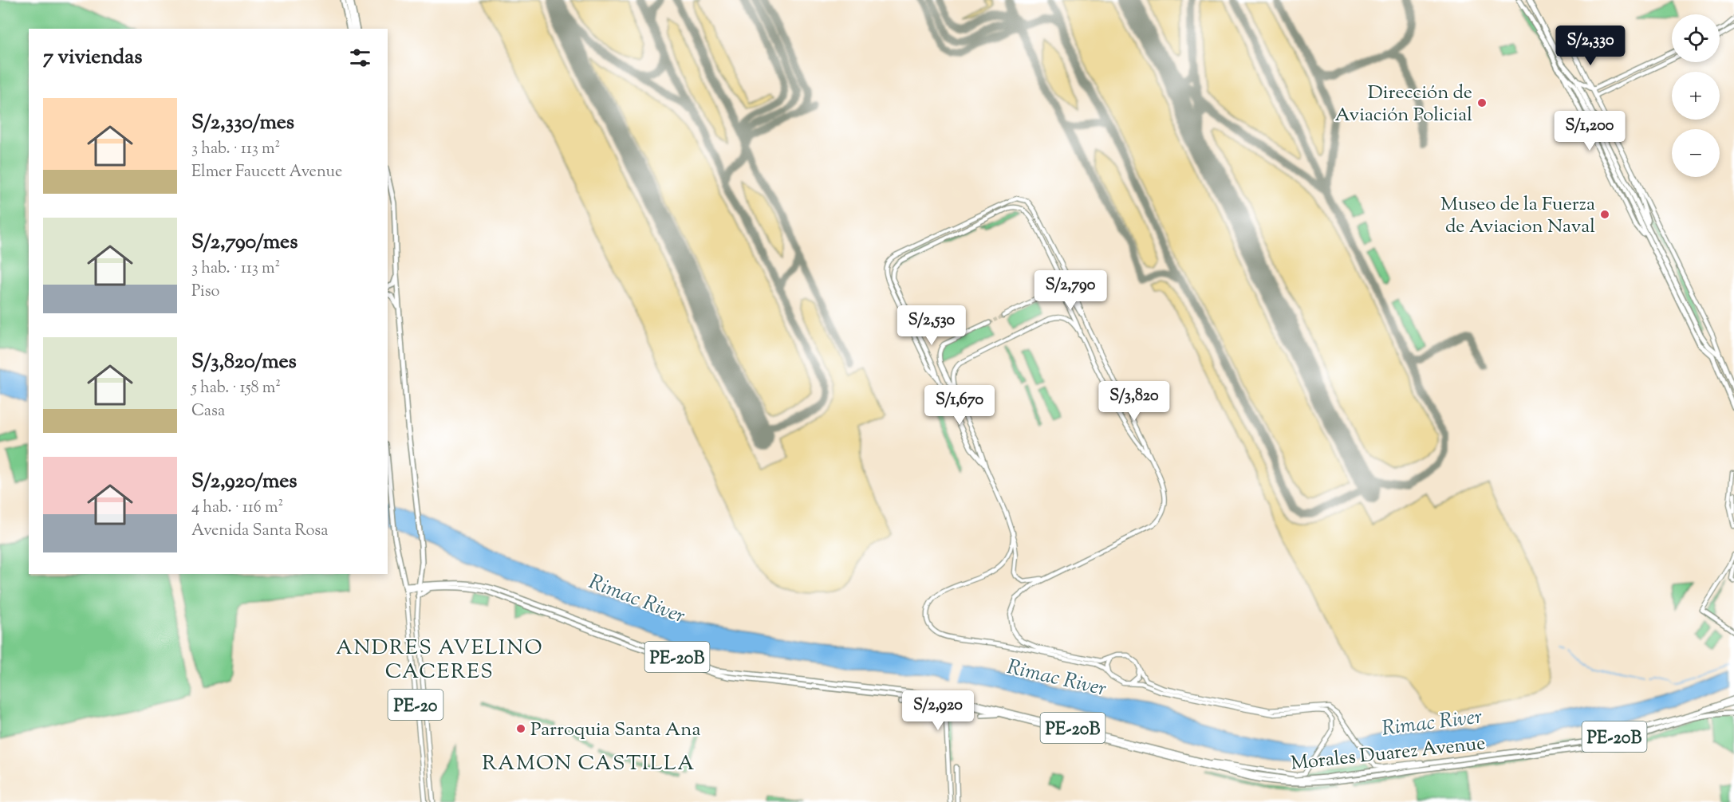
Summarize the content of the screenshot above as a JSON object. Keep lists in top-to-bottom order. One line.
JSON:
{"streets":{"highway":["PE-20B","PE-20","Morales Duarez Avenue"]},"crossings":[["PE-20","Morales Duarez Avenue"]],"districts":["ANDRES AVELINO CACERES","RAMON CASTILLA"],"water":["Rimac River"],"places":["Dirección de Aviación Policial","Museo de la Fuerza de Aviacion Naval","Parroquia Santa Ana"],"page":{"map_buttons":["+","−"],"price":["S/2,330","S/1,200","S/2,790","S/2,530","S/3,820","S/1,670","S/2,920"],"heading":"7 viviendas","list":[{"name":"S/2,330/mes","note":"3 hab. · 113 m² · Elmer Faucett Avenue"},{"name":"S/2,790/mes","note":"3 hab. · 113 m² · Piso"},{"name":"S/3,820/mes","note":"5 hab. · 158 m² · Casa"},{"name":"S/2,920/mes","note":"4 hab. · 116 m² · Avenida Santa Rosa"}]}}
